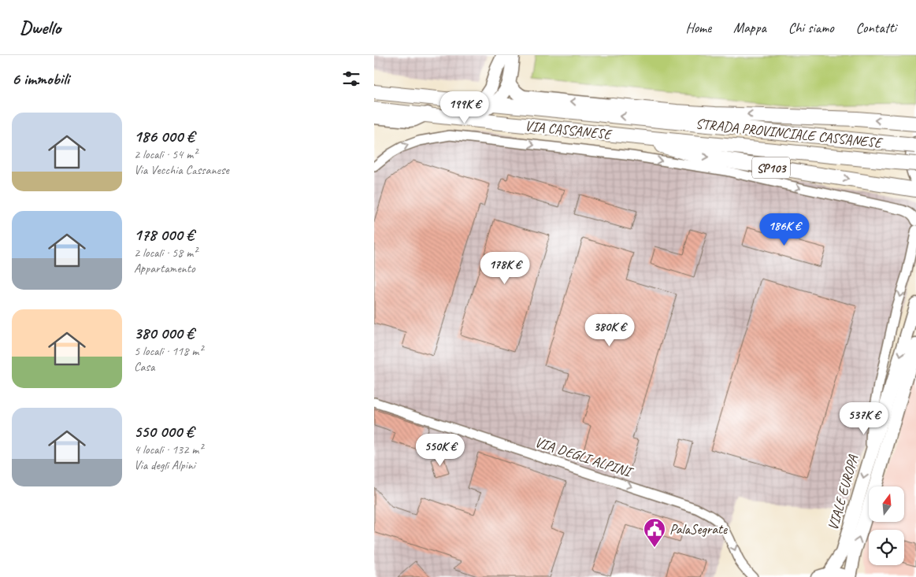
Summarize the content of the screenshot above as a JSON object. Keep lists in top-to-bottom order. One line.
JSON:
{"streets":{"main road":["VIA CASSANESE","STRADA PROVINCIALE CASSANESE","SP103"],"street":["VIA DEGLI ALPINI","VIALE EUROPA"]},"crossings":[["VIA CASSANESE","STRADA PROVINCIALE CASSANESE"],["VIA CASSANESE","SP103"]],"one_way":["VIA DEGLI ALPINI"],"places":{"public building":["PalaSegrate"]},"north":"top","page":{"header":"Dwello","nav":["Home","Mappa","Chi siamo","Contatti"],"heading":"6 immobili","price":["199K €","186K €","178K €","380K €","537K €","550K €"],"list":[{"name":"186 000 €","note":"2 locali · 54 m² · Via Vecchia Cassanese"},{"name":"178 000 €","note":"2 locali · 58 m² · Appartamento"},{"name":"380 000 €","note":"5 locali · 118 m² · Casa"},{"name":"550 000 €","note":"4 locali · 132 m² · Via degli Alpini"}]}}
